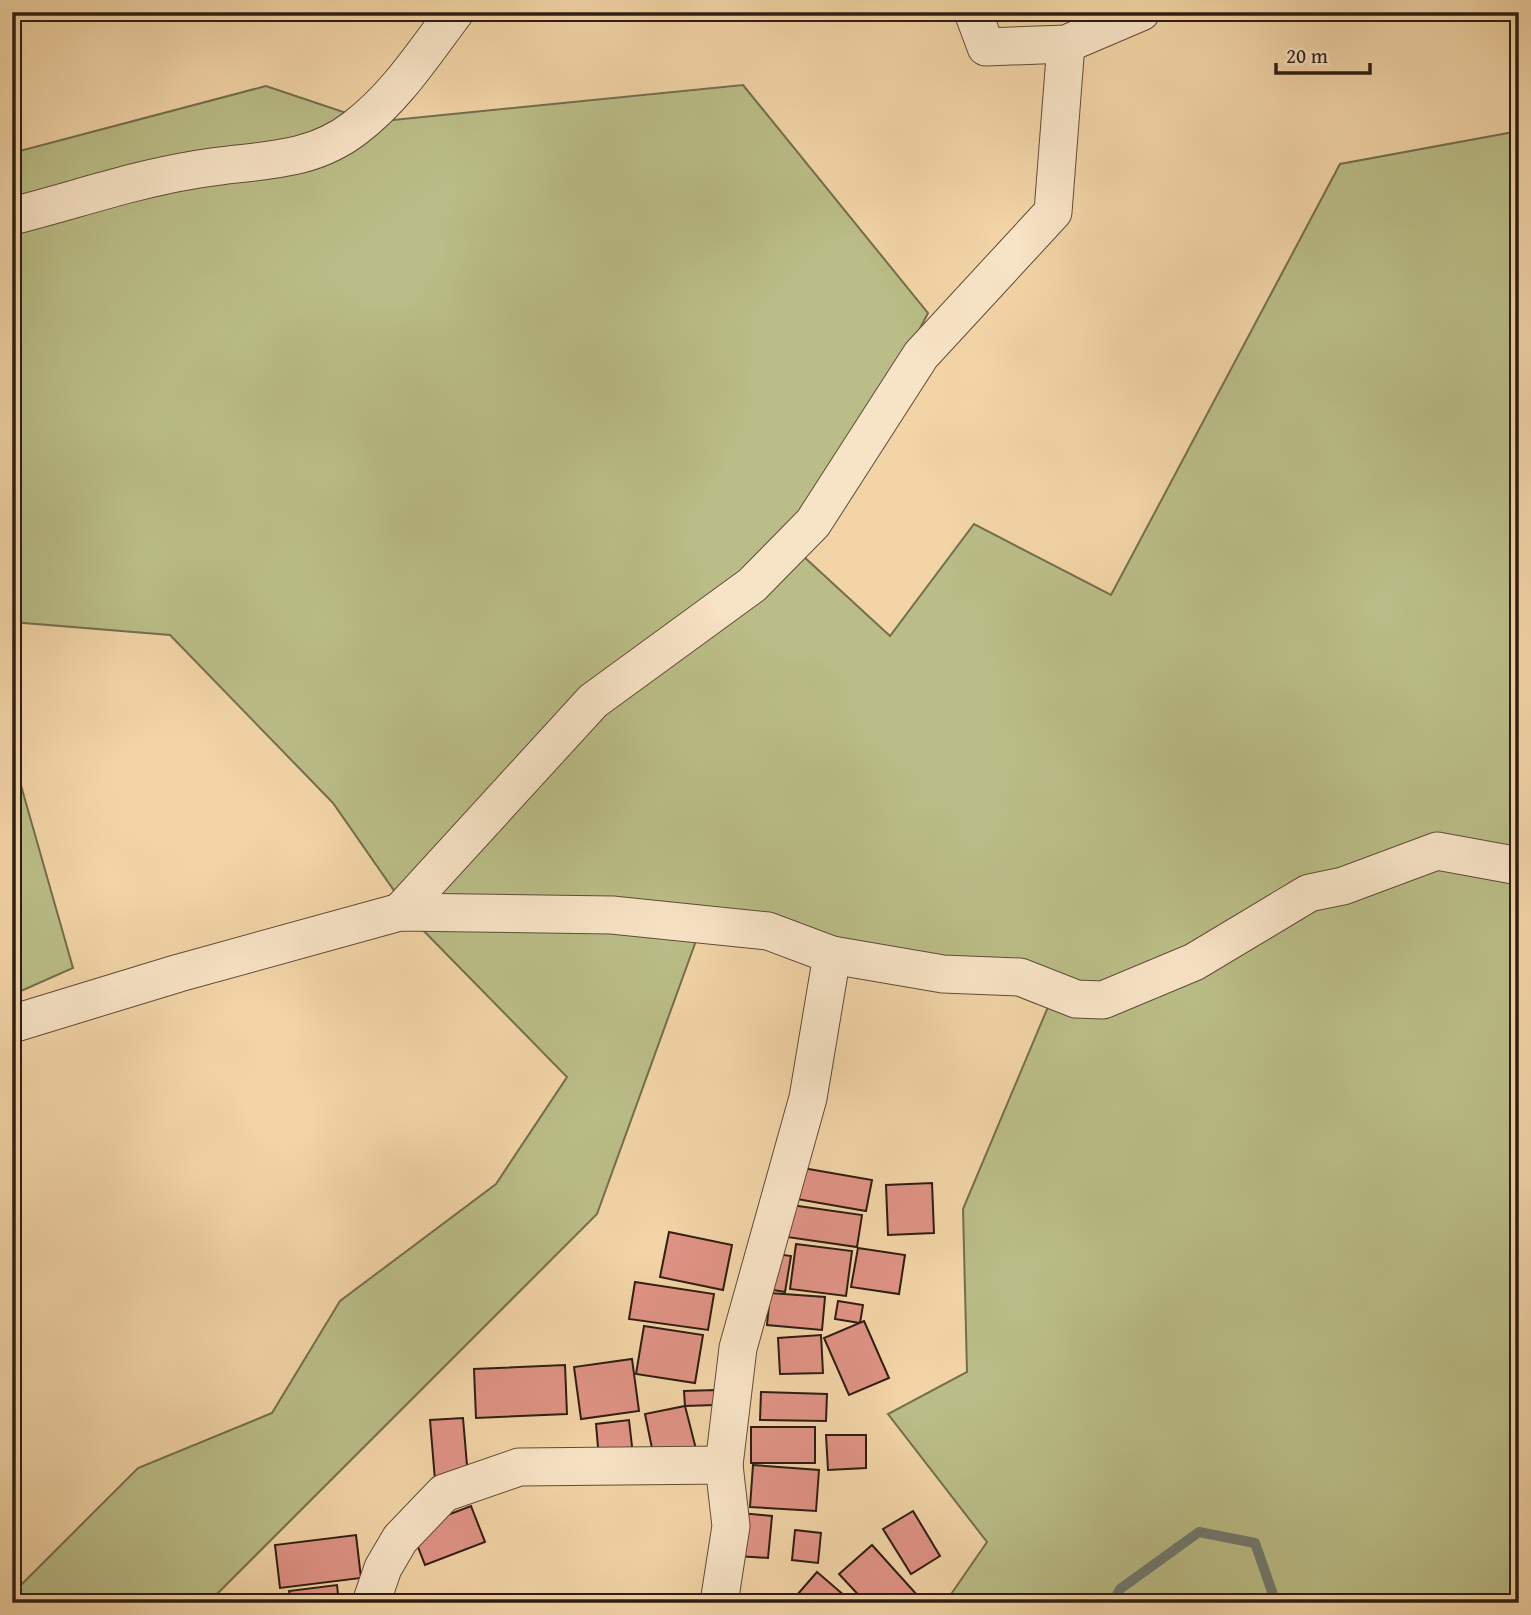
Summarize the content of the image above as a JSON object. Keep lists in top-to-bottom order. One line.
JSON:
{"scale_bar":"20 m"}
